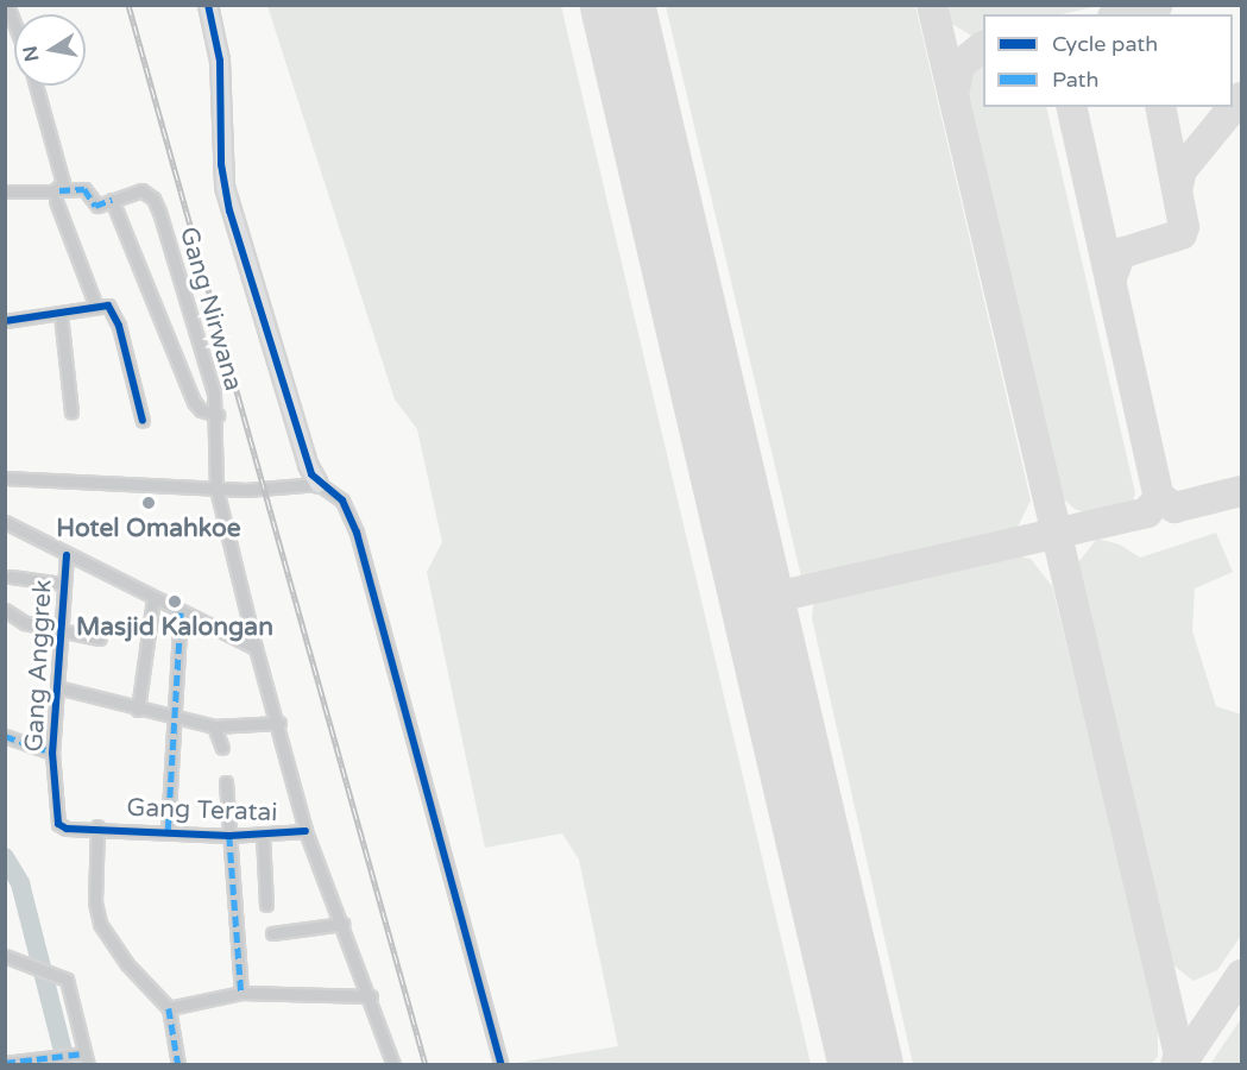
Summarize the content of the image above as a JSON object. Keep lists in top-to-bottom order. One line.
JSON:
{"streets":{"street":["Gang Nirwana","Gang Anggrek","Gang Teratai"]},"crossings":[["Gang Nirwana","Gang Teratai"],["Gang Anggrek","Gang Teratai"]],"places":["Hotel Omahkoe","Masjid Kalongan"],"legend":["Cycle path","Path"],"north":"left"}
